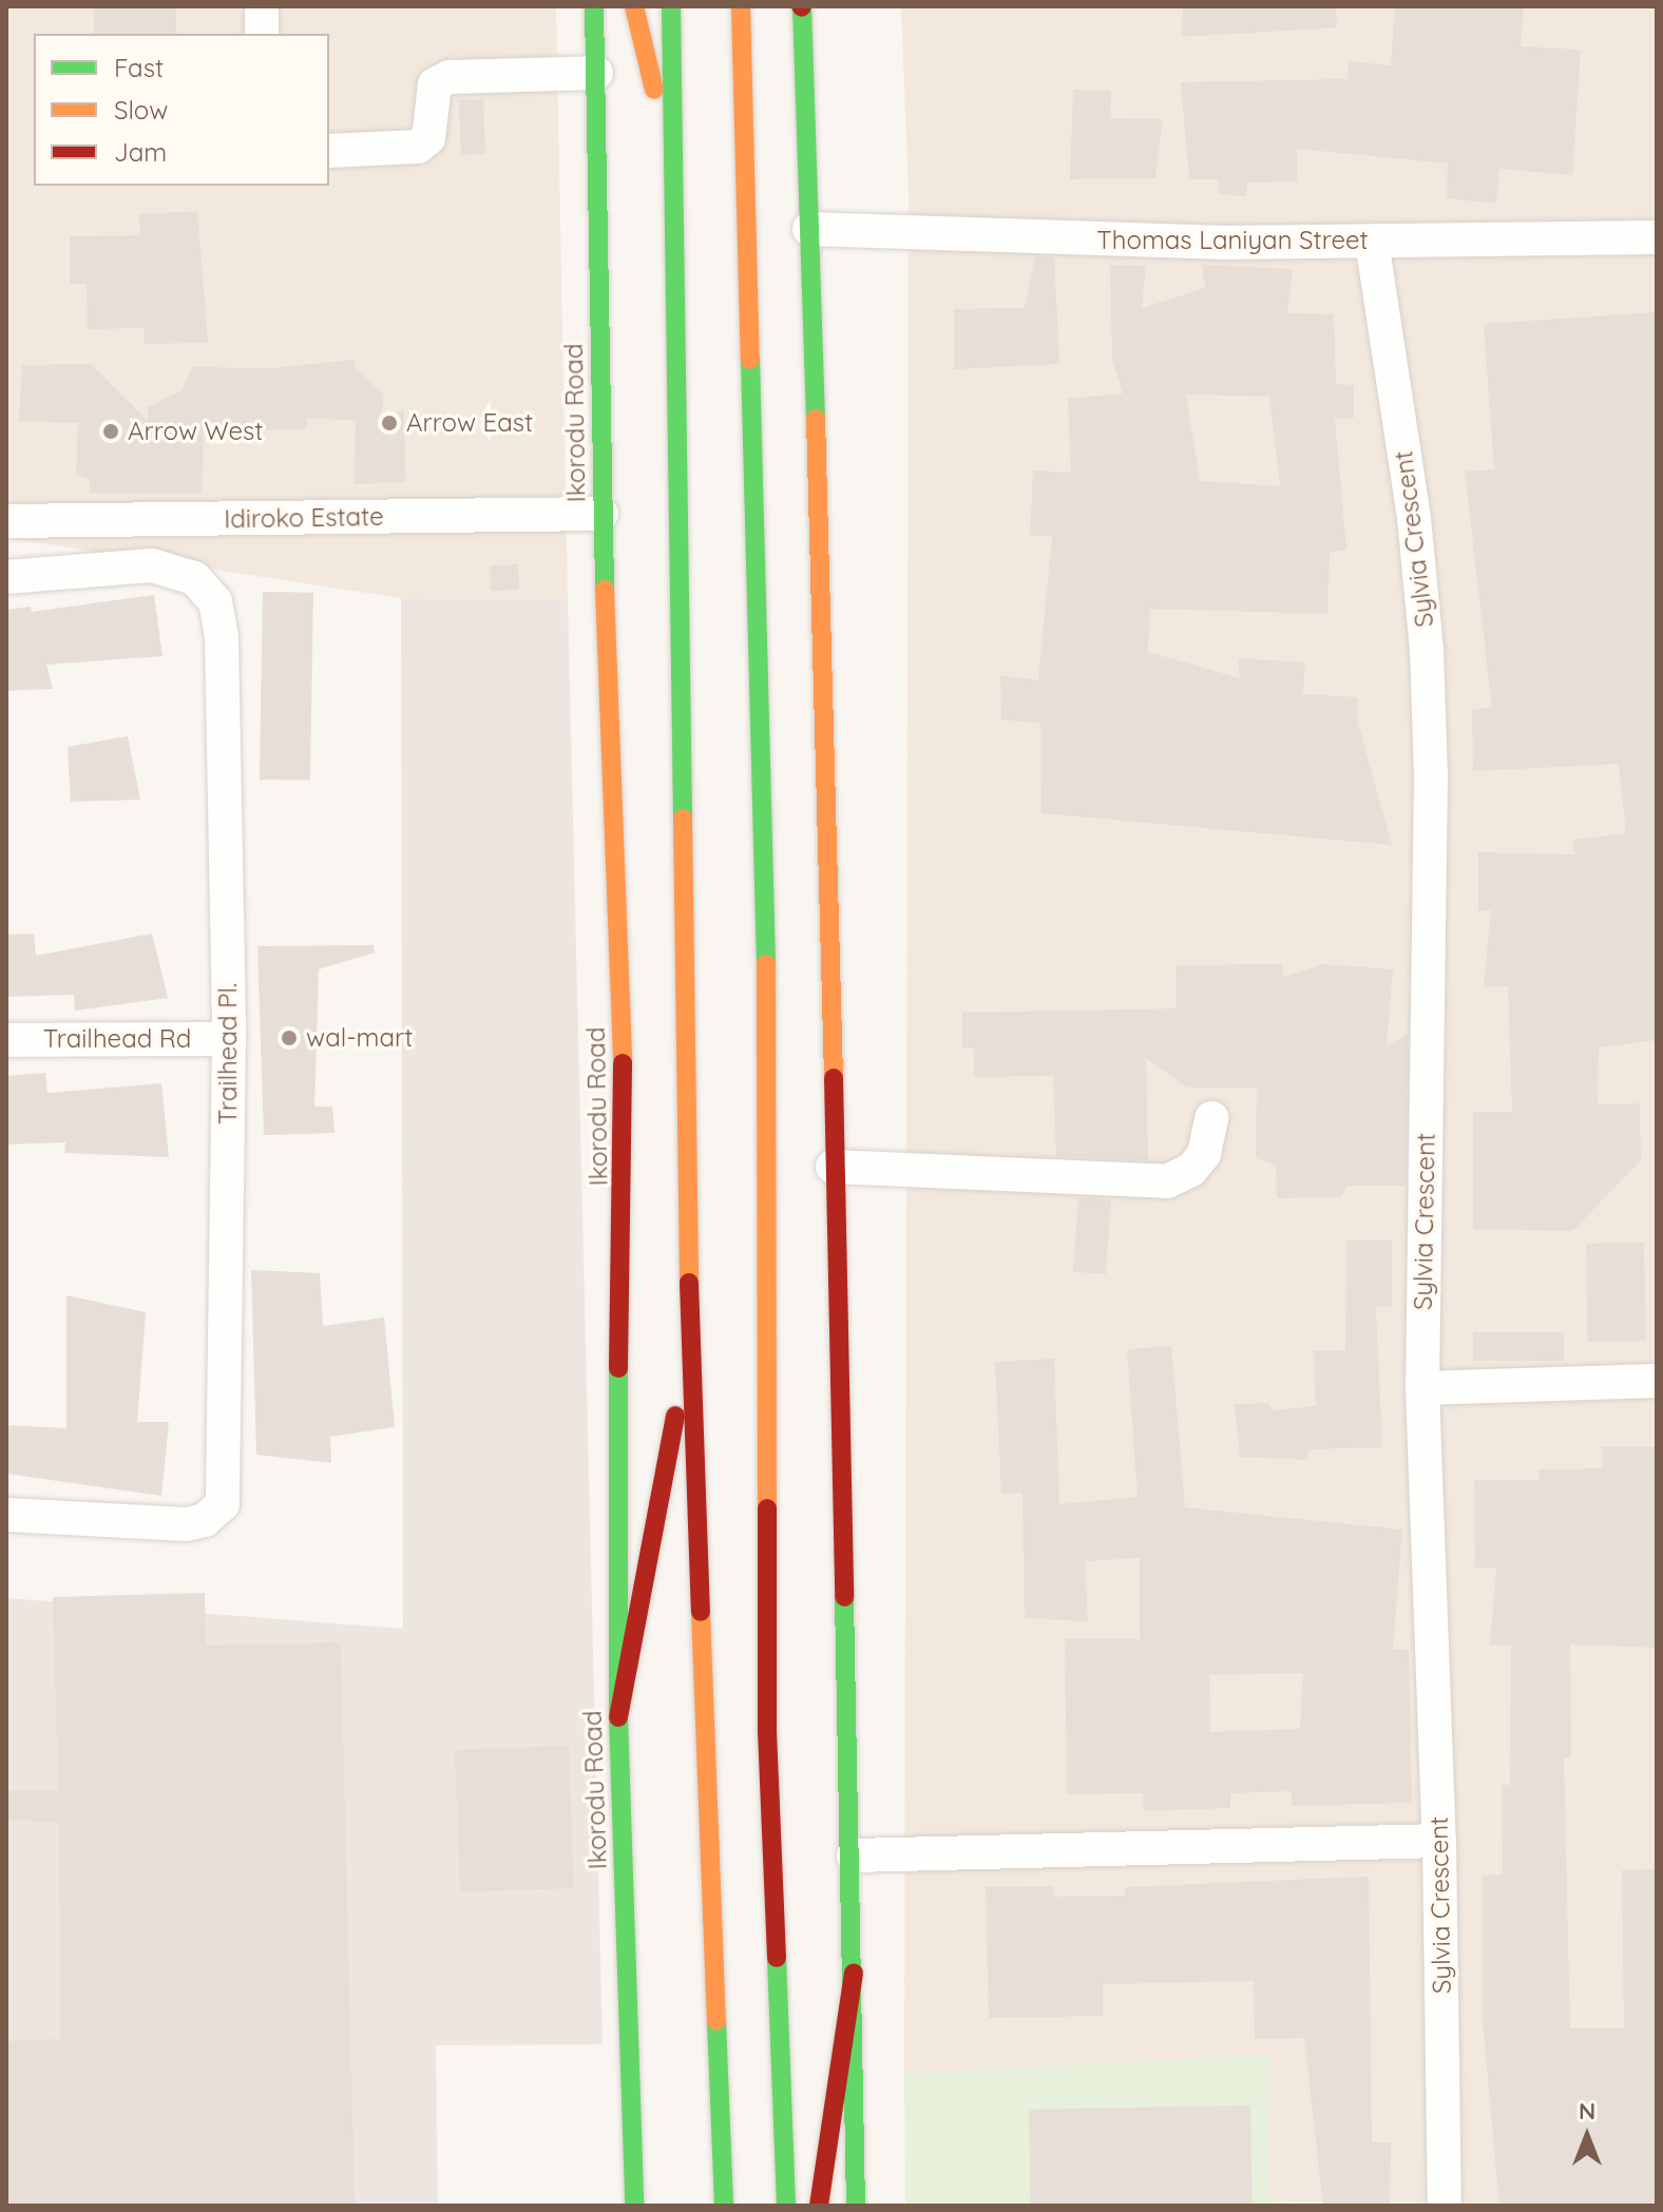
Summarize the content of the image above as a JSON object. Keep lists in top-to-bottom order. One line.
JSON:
{"streets":{"main road":["Ikorodu Road"],"street":["Thomas Laniyan Street","Idiroko Estate","Sylvia Crescent","Trailhead Rd","Trailhead Pl."]},"crossings":[["Thomas Laniyan Street","Sylvia Crescent"],["Ikorodu Road","Idiroko Estate"],["Trailhead Rd","Trailhead Pl."]],"places":["Arrow East","Arrow West","wal-mart"],"legend":["Fast","Slow","Jam"],"north":"top"}
